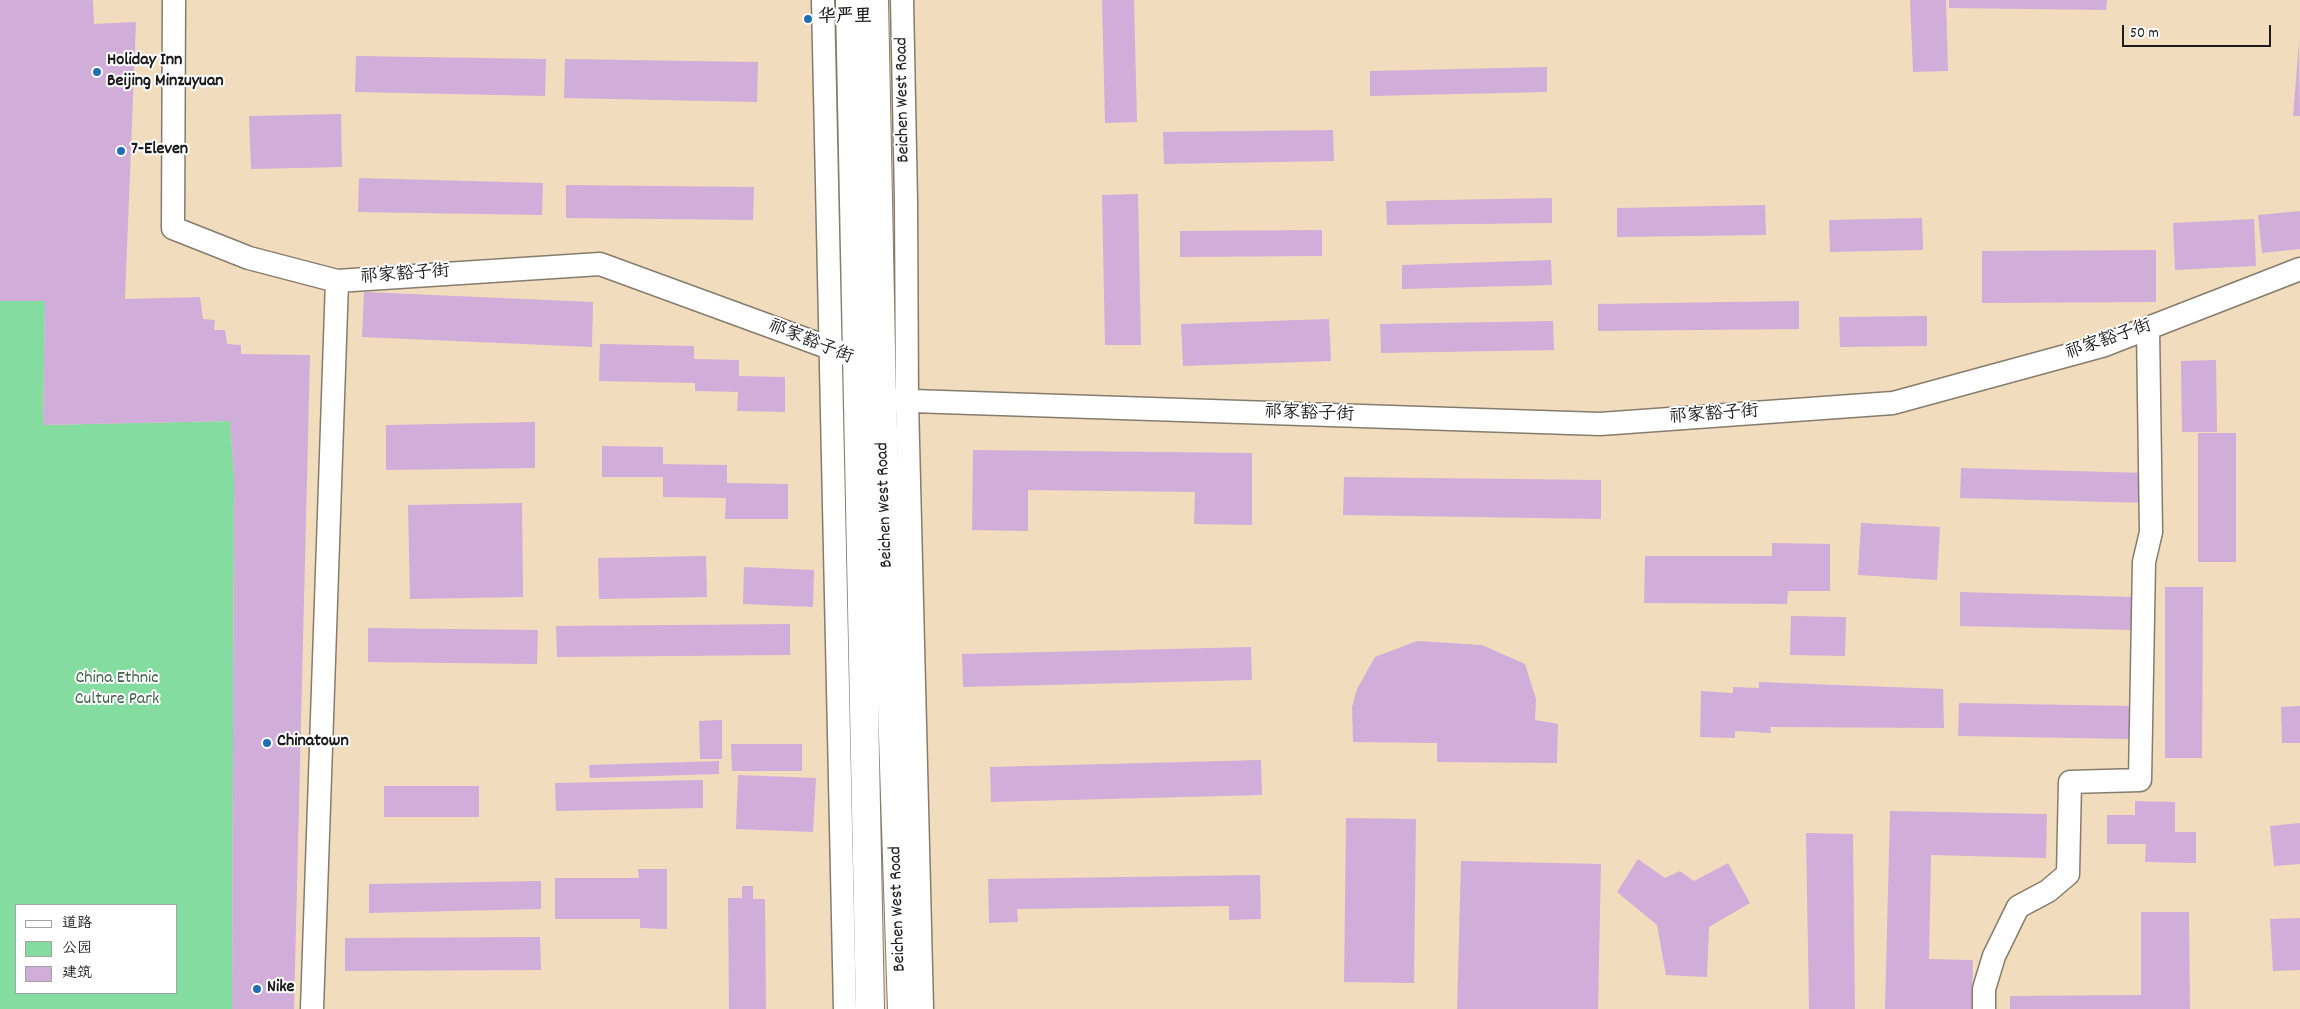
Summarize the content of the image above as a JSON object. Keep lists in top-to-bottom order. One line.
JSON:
{"streets":{"main road":["Beichen West Road"],"street":["祁家豁子街"]},"crossings":[["Beichen West Road","祁家豁子街"]],"parks":["China Ethnic Culture Park"],"places":["华严里","Holiday Inn Beijing Minzuyuan","7-Eleven","Chinatown","Nike"],"legend":["道路","公园","建筑"],"scale_bar":"50 m"}
